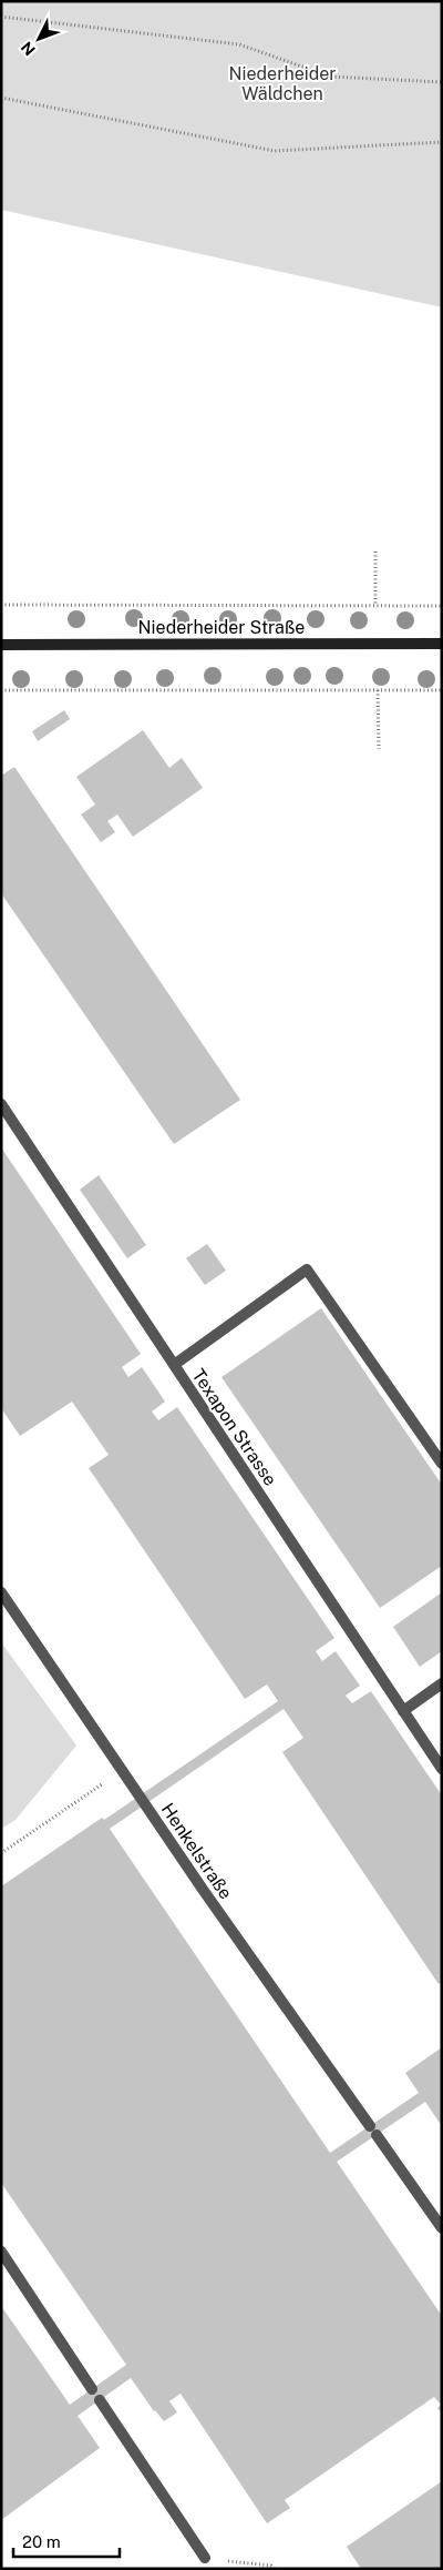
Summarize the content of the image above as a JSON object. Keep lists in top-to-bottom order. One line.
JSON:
{"streets":{"street":["Niederheider Straße"],"lane":["Texapon Strasse","Henkelstraße"]},"parks":["Niederheider Wäldchen"],"scale_bar":"20 m","north":"bottom left"}
